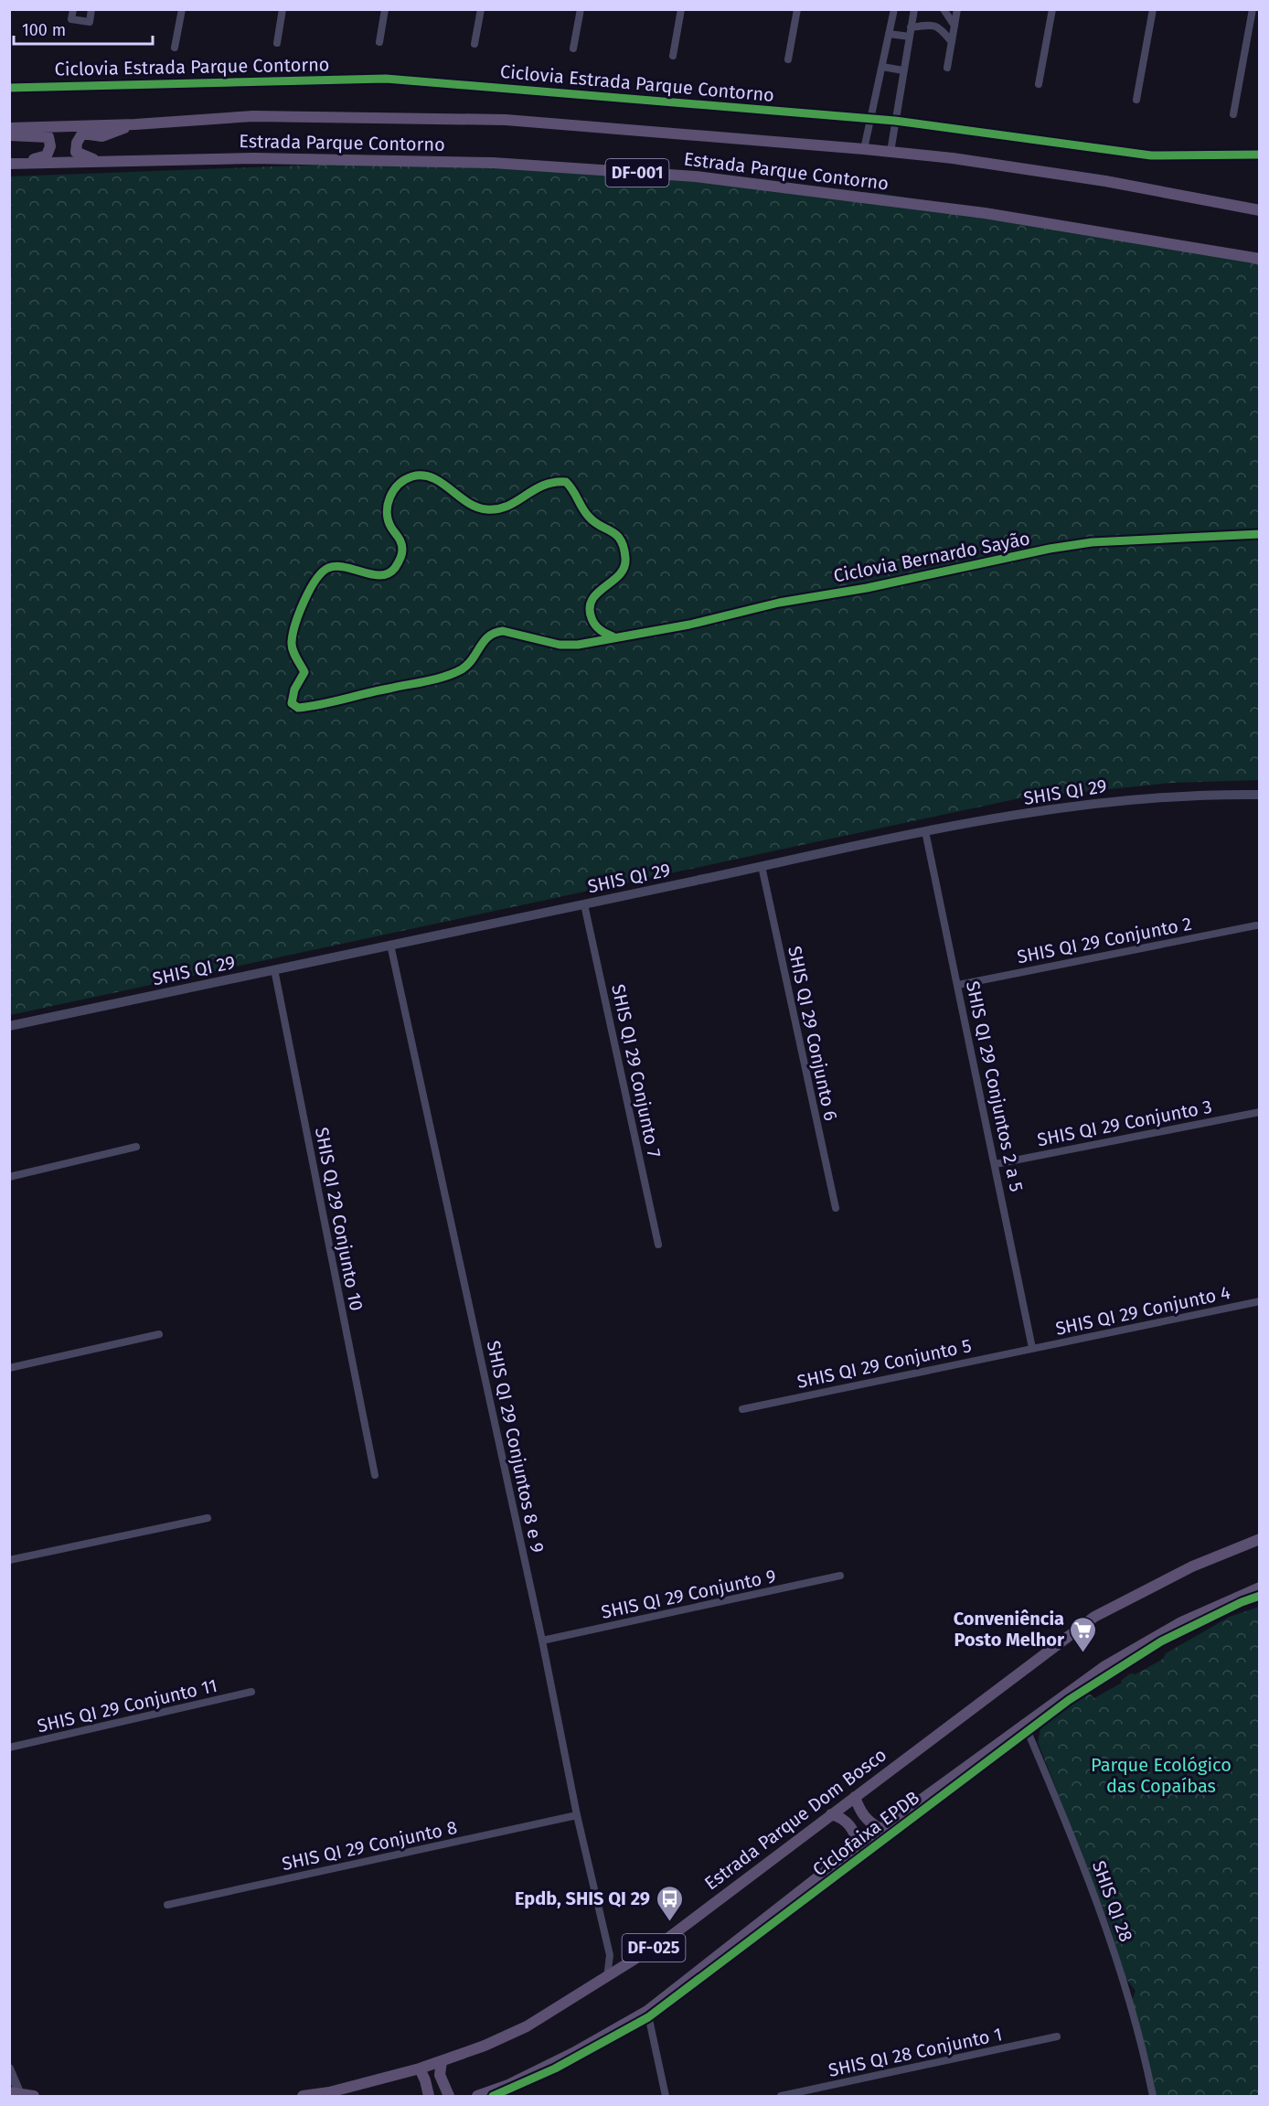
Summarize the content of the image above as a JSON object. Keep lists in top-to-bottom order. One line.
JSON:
{"streets":{"main road":["Estrada Parque Contorno","DF-001","Estrada Parque Dom Bosco","DF-025"],"street":["SHIS QI 29","SHIS QI 29 Conjunto 2","SHIS QI 29 Conjunto 6","SHIS QI 29 Conjunto 7","SHIS QI 29 Conjuntos 2 a 5","SHIS QI 29 Conjunto 3","SHIS QI 29 Conjunto 10","SHIS QI 29 Conjunto 4","SHIS QI 29 Conjunto 5","SHIS QI 29 Conjuntos 8 e 9","SHIS QI 29 Conjunto 9","SHIS QI 29 Conjunto 11","SHIS QI 29 Conjunto 8","SHIS QI 28","SHIS QI 28 Conjunto 1"],"cycle path":["Ciclovia Estrada Parque Contorno","Ciclovia Bernardo Sayão","Ciclofaixa EPDB"]},"crossings":[["SHIS QI 29","SHIS QI 29 Conjunto 6"],["SHIS QI 29","SHIS QI 29 Conjunto 7"],["SHIS QI 29","SHIS QI 29 Conjuntos 2 a 5"],["SHIS QI 29","SHIS QI 29 Conjunto 10"],["SHIS QI 29","SHIS QI 29 Conjuntos 8 e 9"],["SHIS QI 29 Conjunto 2","SHIS QI 29 Conjuntos 2 a 5"],["SHIS QI 29 Conjuntos 2 a 5","SHIS QI 29 Conjunto 3"],["SHIS QI 29 Conjuntos 2 a 5","SHIS QI 29 Conjunto 4"],["SHIS QI 29 Conjuntos 2 a 5","SHIS QI 29 Conjunto 5"],["SHIS QI 29 Conjunto 4","SHIS QI 29 Conjunto 5"],["SHIS QI 29 Conjuntos 8 e 9","SHIS QI 29 Conjunto 9"],["SHIS QI 29 Conjuntos 8 e 9","Estrada Parque Dom Bosco"],["SHIS QI 29 Conjuntos 8 e 9","SHIS QI 29 Conjunto 8"],["SHIS QI 28","DF-025"]],"parks":["Parque Ecológico das Copaíbas"],"places":{"supermarket":["Conveniência Posto Melhor"],"bus stop":["Epdb, SHIS QI 29"]},"scale_bar":"100 m"}
